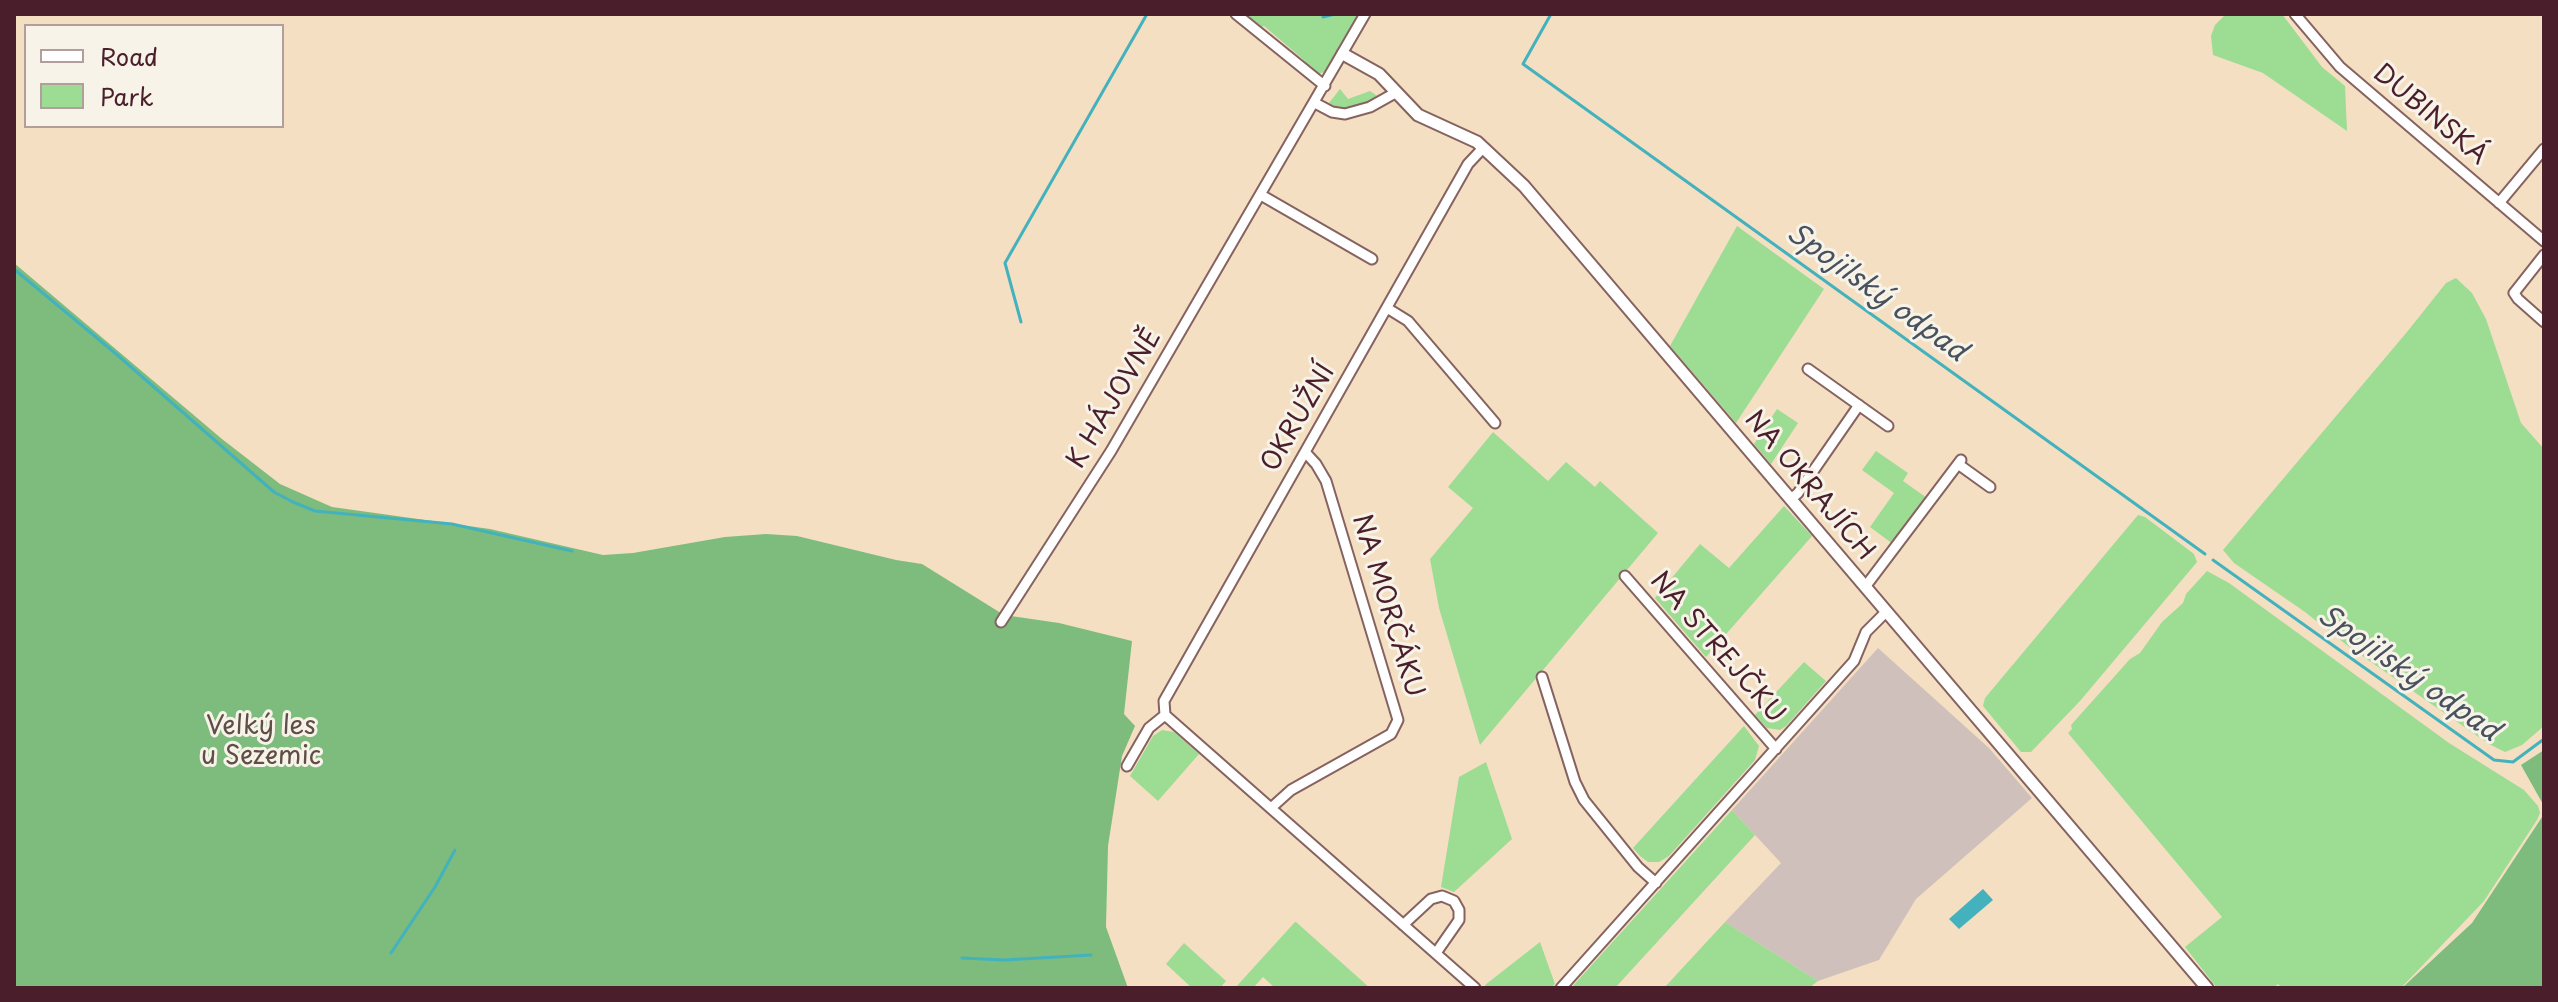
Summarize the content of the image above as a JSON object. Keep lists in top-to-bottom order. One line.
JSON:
{"streets":{"street":["DUBINSKÁ","K HÁJOVNĚ","OKRUŽNÍ","NA OKRAJÍCH","NA MORČÁKU","NA STREJČKU"]},"crossings":[["K HÁJOVNĚ","NA OKRAJÍCH"],["OKRUŽNÍ","NA OKRAJÍCH"],["OKRUŽNÍ","NA MORČÁKU"]],"water":["Spojilský odpad"],"parks":["Velký les u Sezemic"],"legend":["Road","Park"]}
